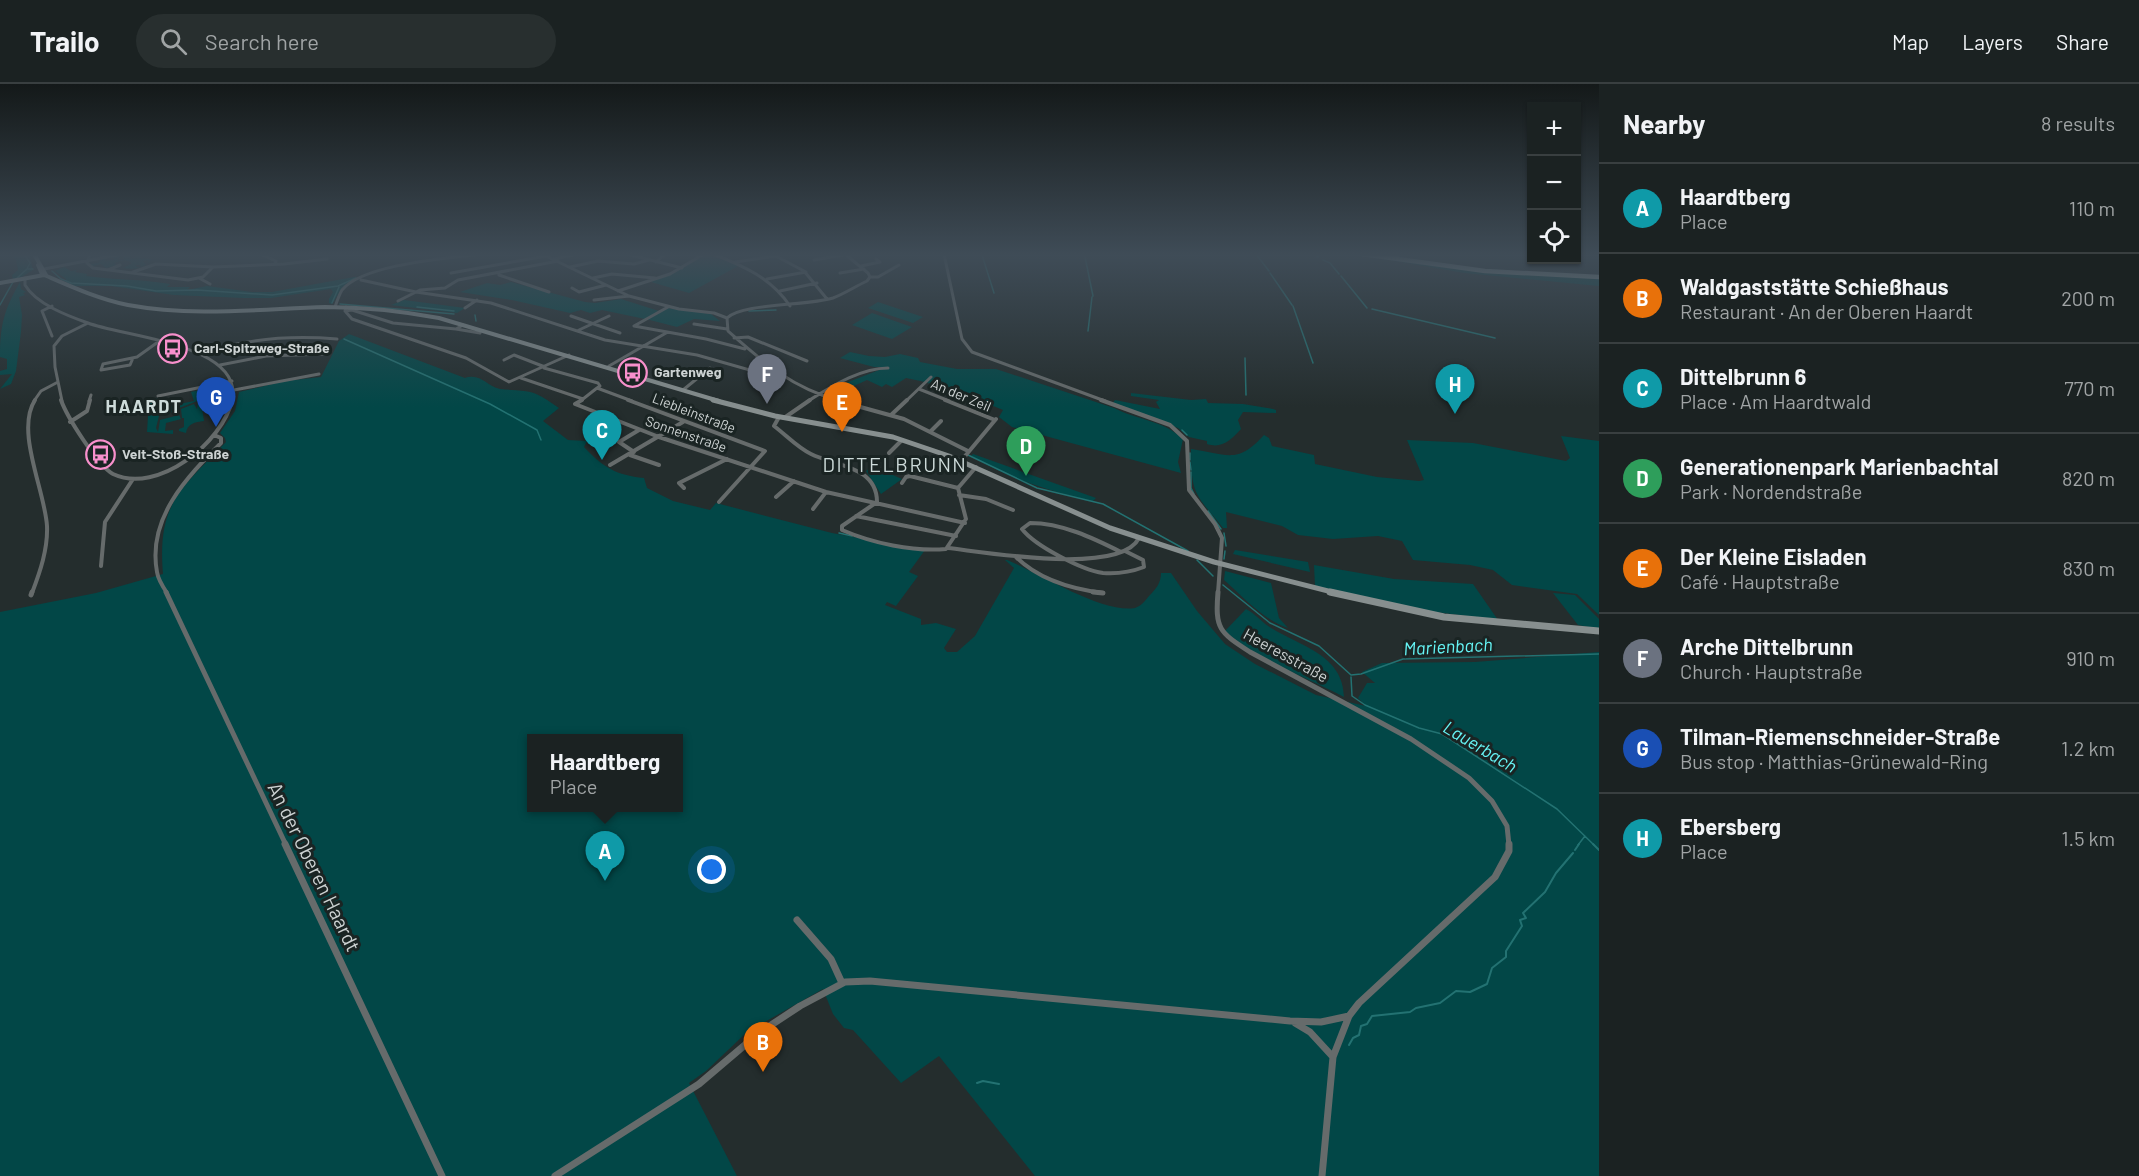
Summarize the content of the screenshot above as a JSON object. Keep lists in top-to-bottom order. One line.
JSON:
{"streets":{"street":["An der Zeil","Liebleinstraße","Sonnenstraße","Heeresstraße","An der Oberen Haardt"]},"crossings":[["Liebleinstraße","Sonnenstraße"]],"districts":["HAARDT","DITTELBRUNN"],"water":["Marienbach","Lauerbach"],"places":{"bus stop":["Carl-Spitzweg-Straße","Gartenweg","Veit-Stoß-Straße"]},"page":{"header":"Trailo","search":"Search here","nav":["Map","Layers","Share"],"heading":["Nearby","8 results"],"map_buttons":["+","−"],"list":[{"mark":"A","name":"Haardtberg","note":"Place","value":"110 m"},{"mark":"B","name":"Waldgaststätte Schießhaus","note":"Restaurant · An der Oberen Haardt","value":"200 m"},{"mark":"C","name":"Dittelbrunn 6","note":"Place · Am Haardtwald","value":"770 m"},{"mark":"D","name":"Generationenpark Marienbachtal","note":"Park · Nordendstraße","value":"820 m"},{"mark":"E","name":"Der Kleine Eisladen","note":"Café · Hauptstraße","value":"830 m"},{"mark":"F","name":"Arche Dittelbrunn","note":"Church · Hauptstraße","value":"910 m"},{"mark":"G","name":"Tilman-Riemenschneider-Straße","note":"Bus stop · Matthias-Grünewald-Ring","value":"1.2 km"},{"mark":"H","name":"Ebersberg","note":"Place","value":"1.5 km"}],"pins":["F","H","G","E","C","D","A","B"],"popup":["Haardtberg","Place"]}}
